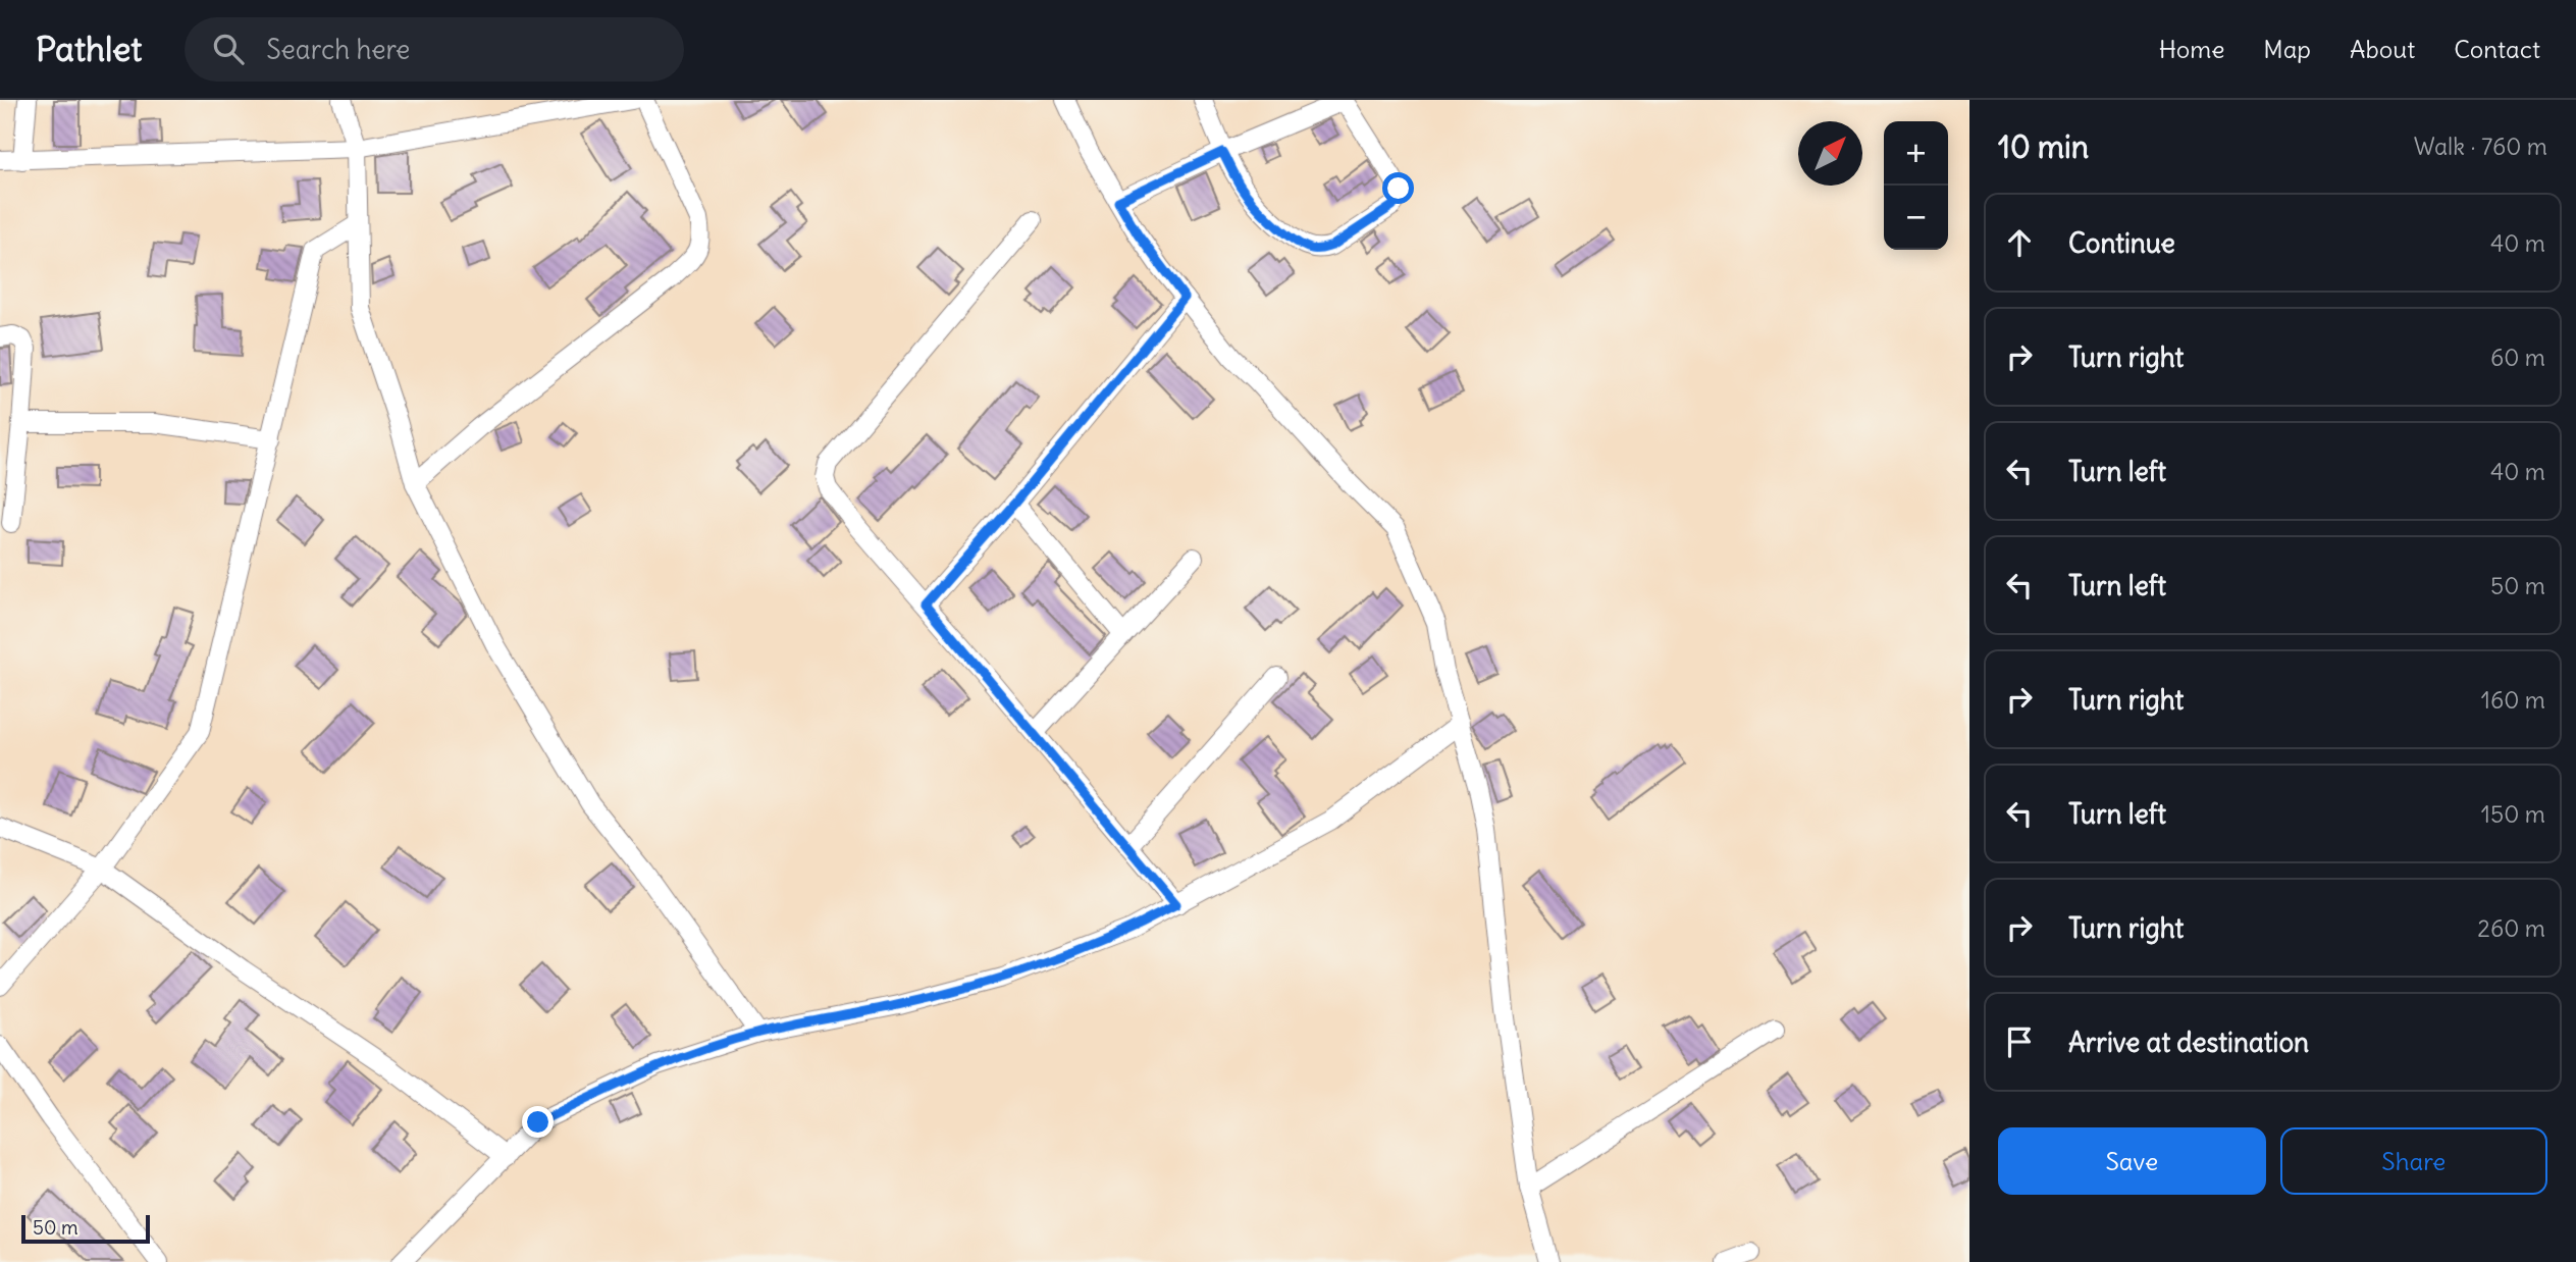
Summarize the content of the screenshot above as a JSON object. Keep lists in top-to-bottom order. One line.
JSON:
{"scale_bar":"50 m","north":"top right","page":{"header":"Pathlet","search":"Search here","nav":["Home","Map","About","Contact"],"heading":["10 min","Walk · 760 m"],"map_buttons":["+","−"],"list":[["Continue","40 m"],["Turn right","60 m"],["Turn left","40 m"],["Turn left","50 m"],["Turn right","160 m"],["Turn left","150 m"],["Turn right","260 m"],"Arrive at destination"],"buttons":["Save","Share"],"scale":"50 m"}}
